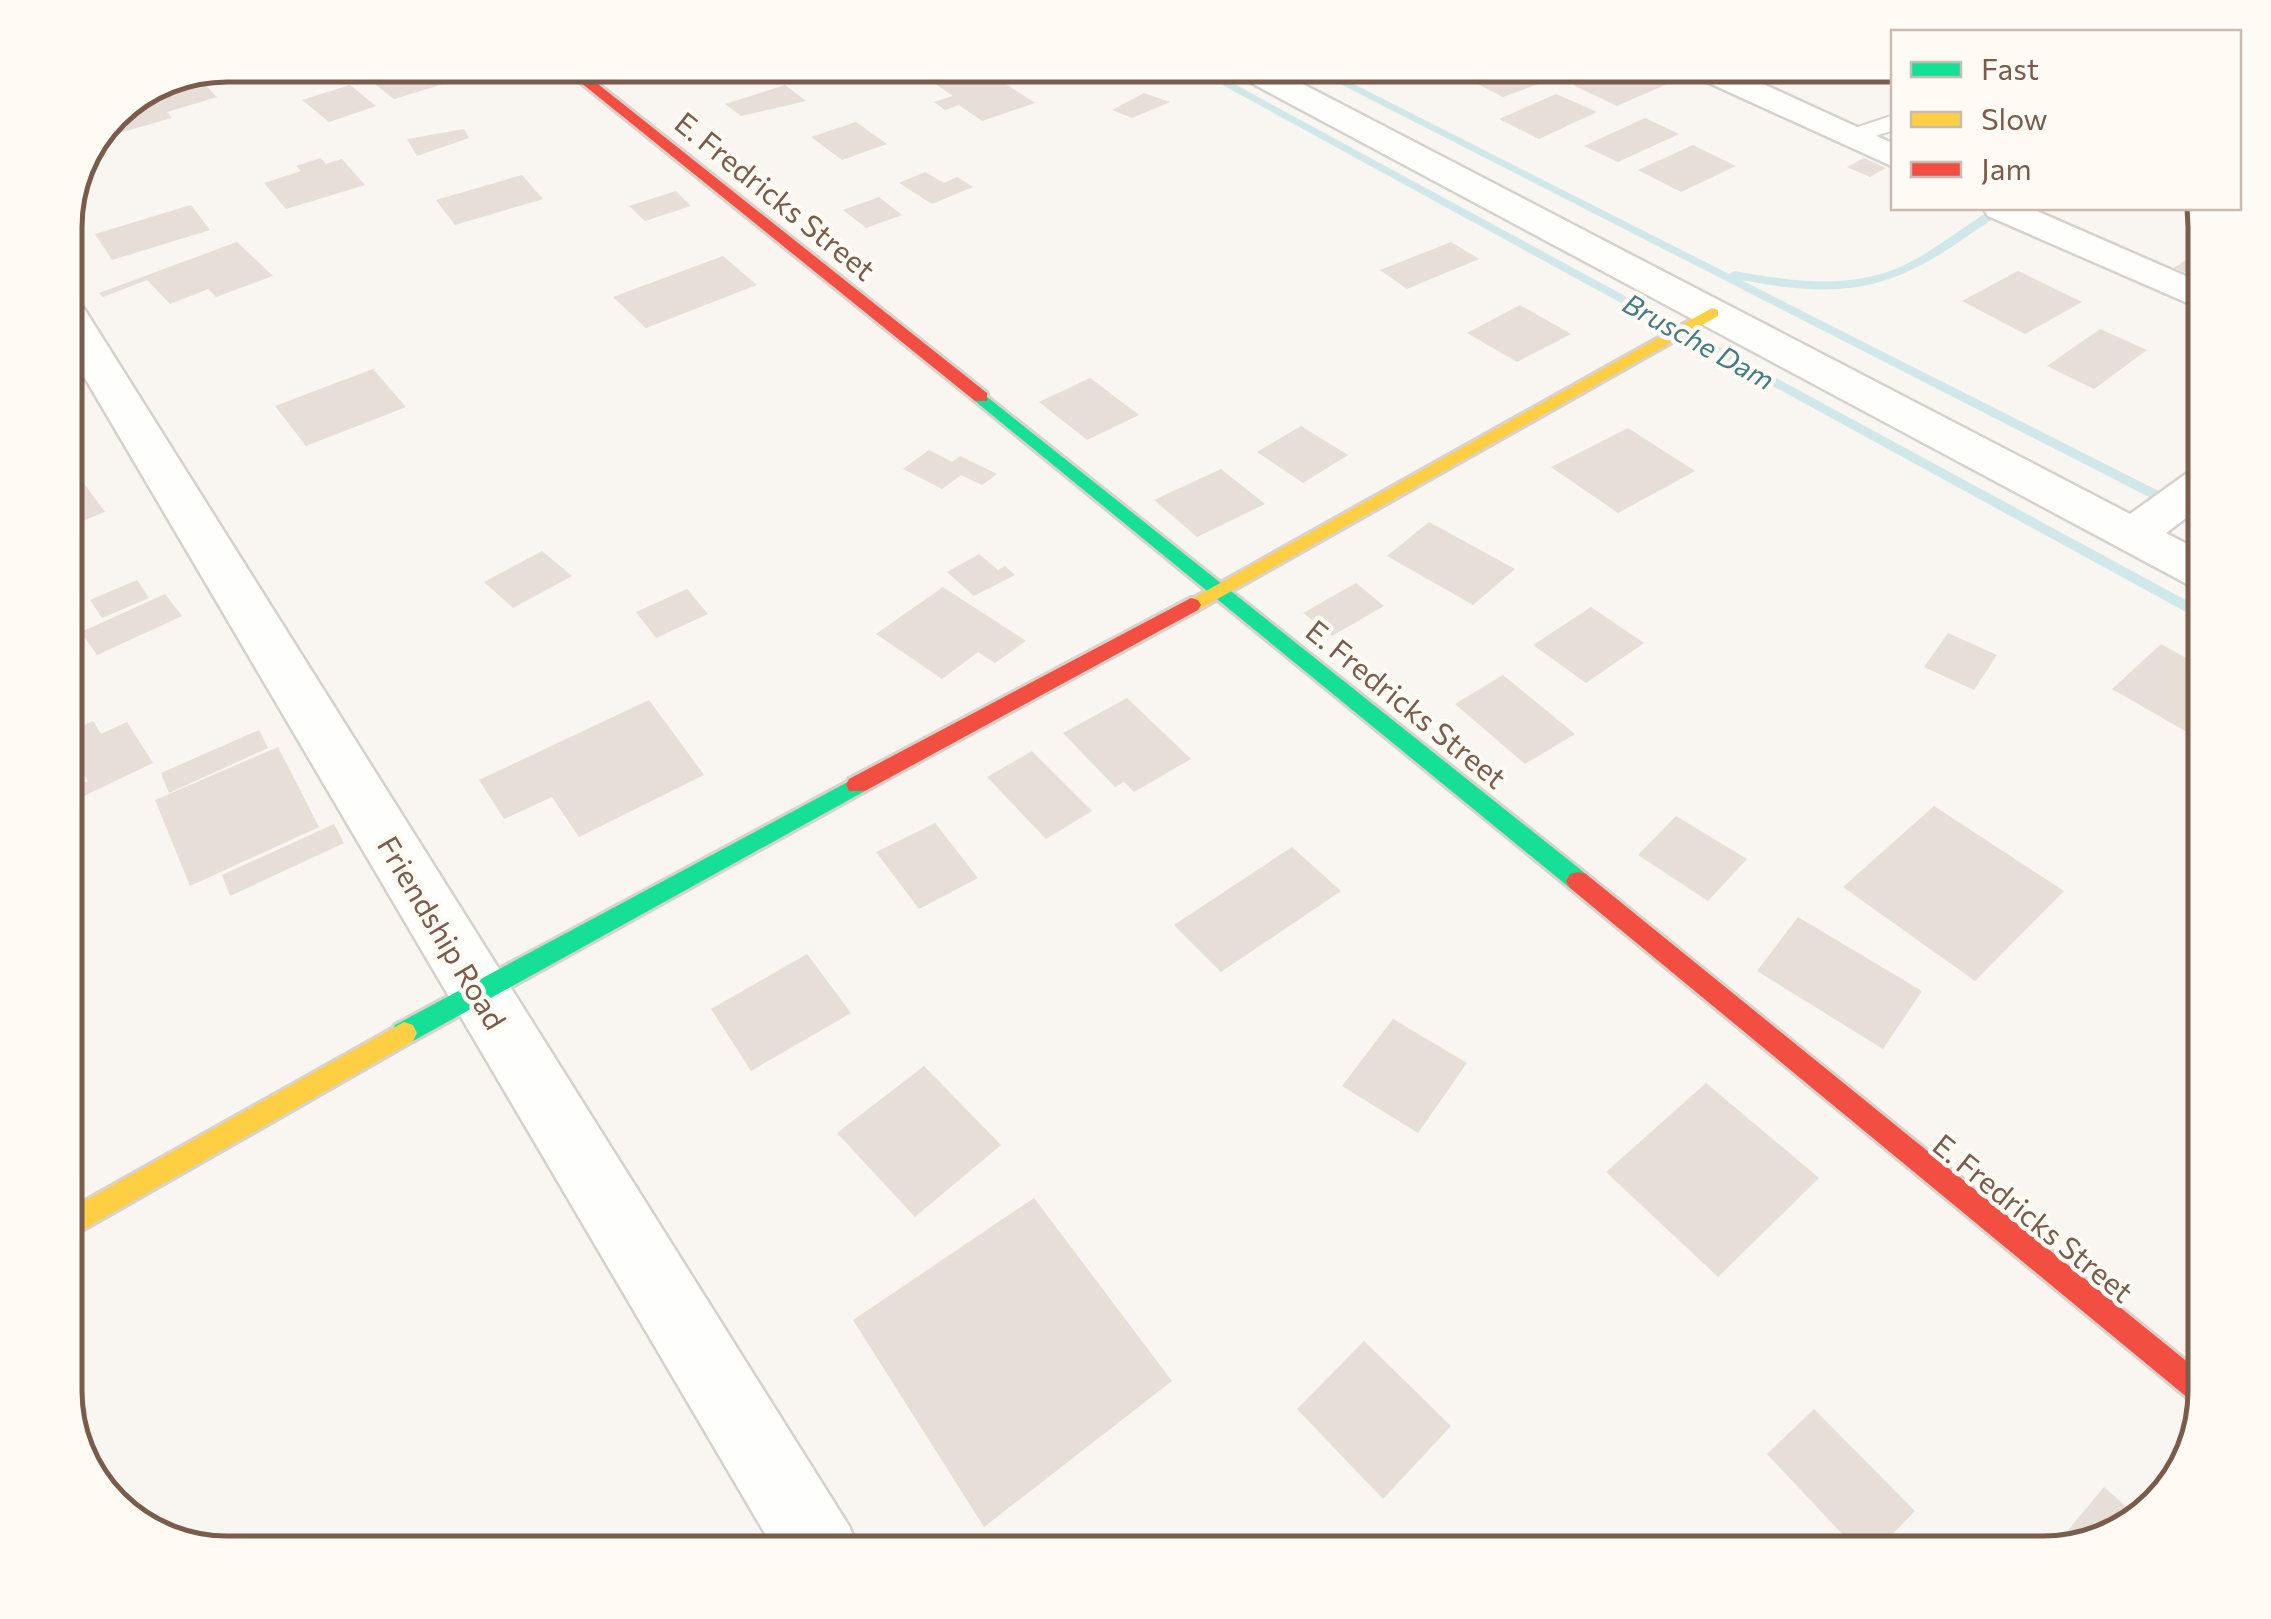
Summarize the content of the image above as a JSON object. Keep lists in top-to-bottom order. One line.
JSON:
{"streets":{"street":["E. Fredricks Street","Friendship Road"]},"water":["Brusche Dam"],"legend":["Fast","Slow","Jam"]}
